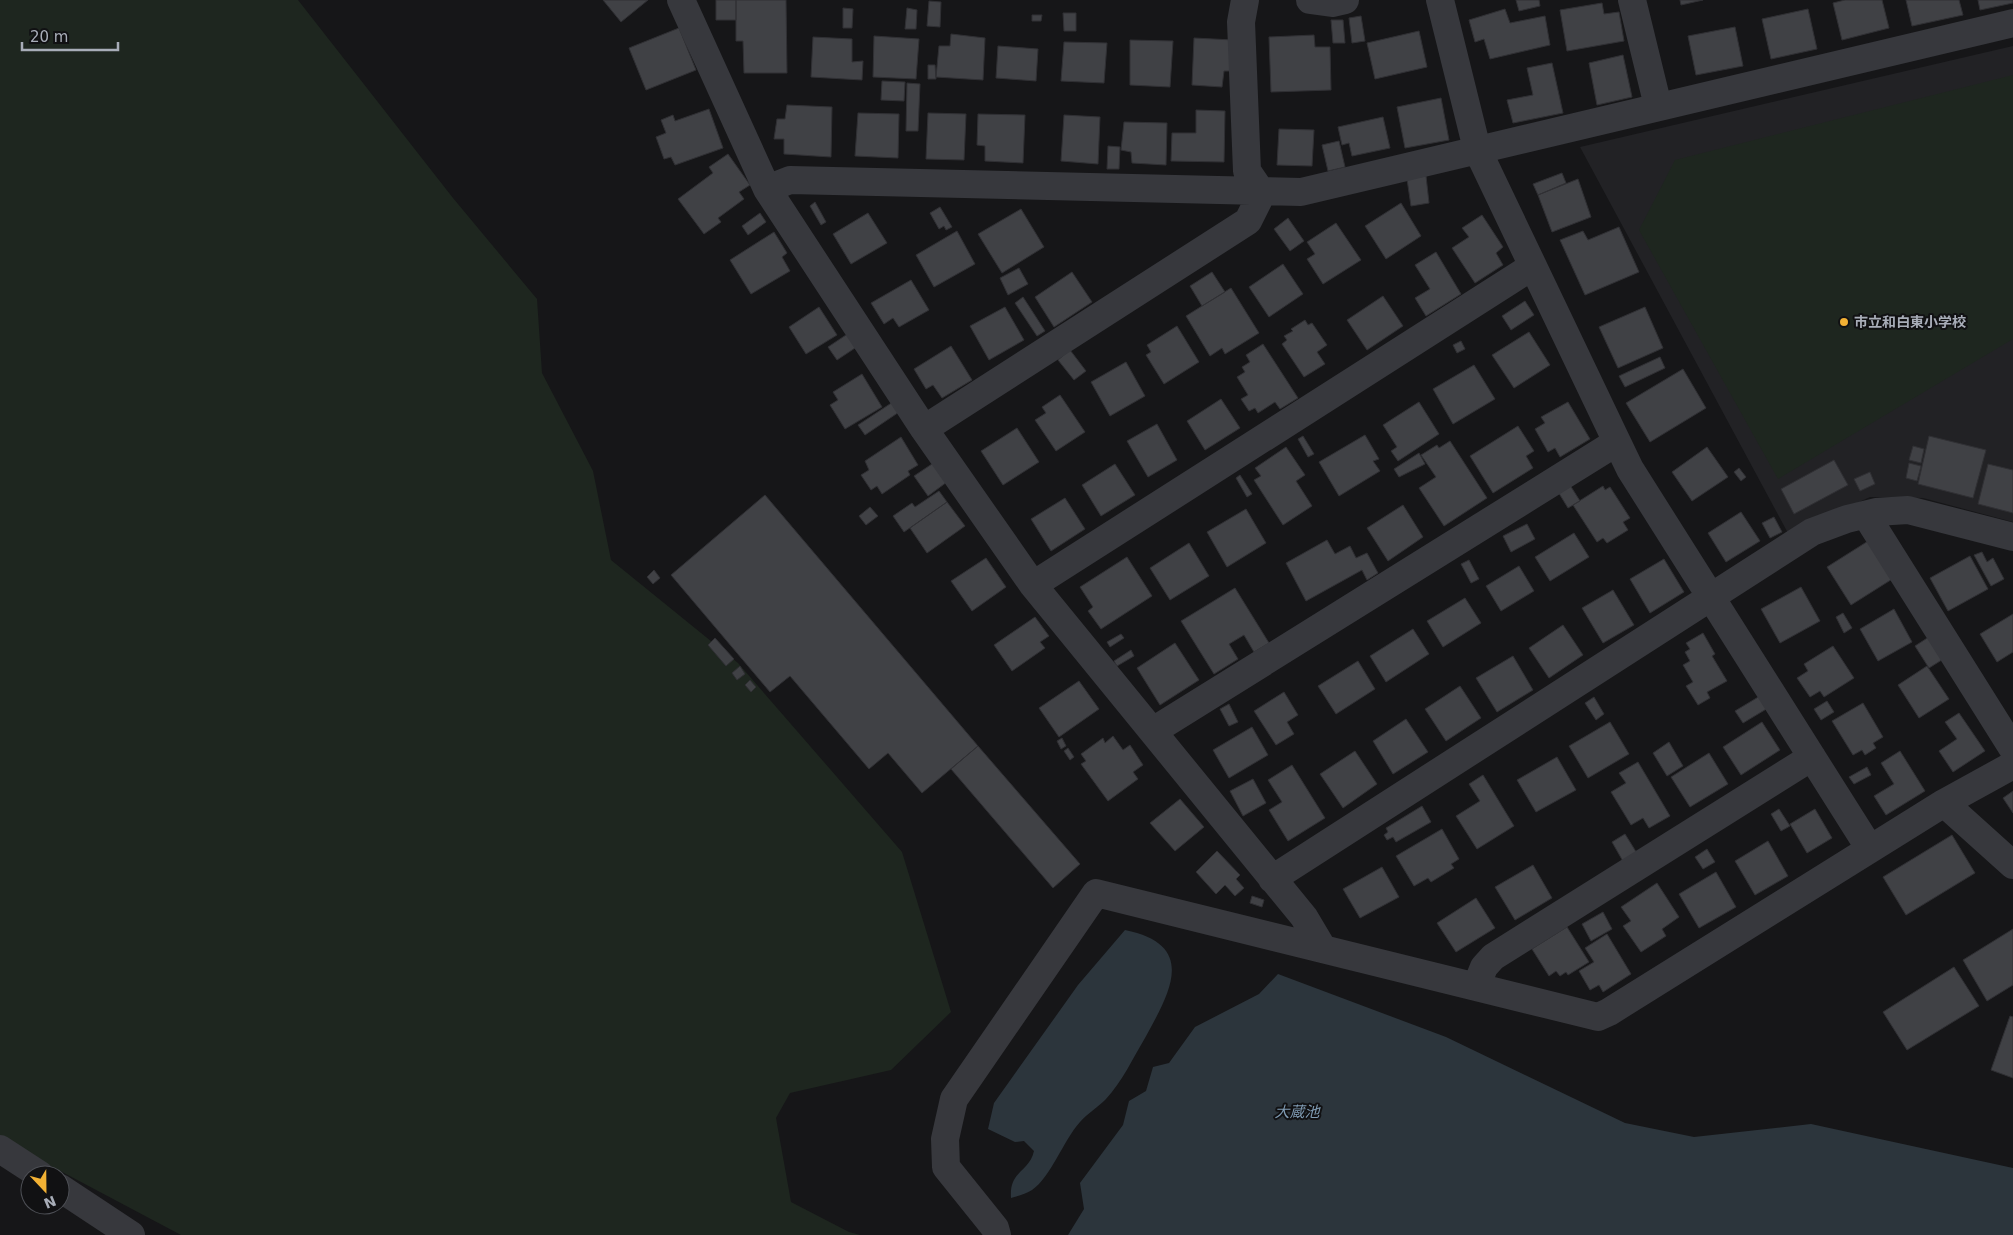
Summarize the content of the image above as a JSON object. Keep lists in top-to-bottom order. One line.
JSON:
{"water":["大蔵池"],"places":["市立和白東小学校"],"scale_bar":"20 m","north":"bottom"}
